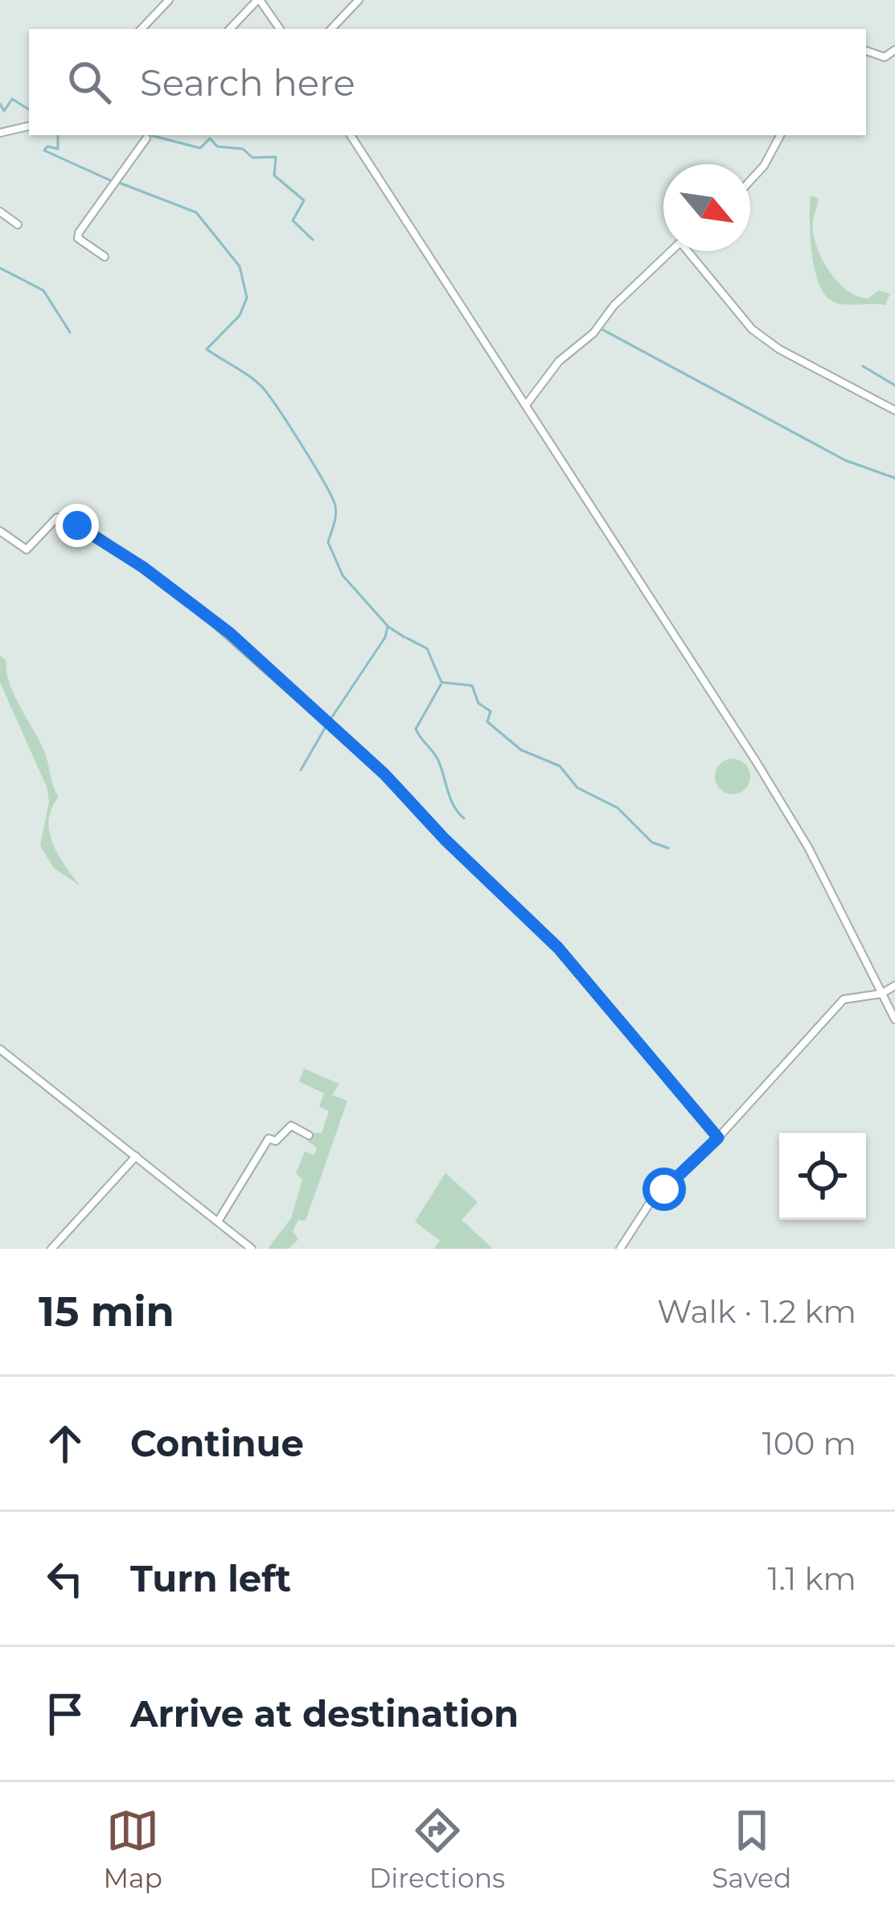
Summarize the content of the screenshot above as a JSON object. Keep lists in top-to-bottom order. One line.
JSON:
{"north":"bottom right","page":{"search":"Search here","heading":["15 min","Walk · 1.2 km"],"list":[["Continue","100 m"],["Turn left","1.1 km"],"Arrive at destination"],"nav":["Map","Directions","Saved"]}}
